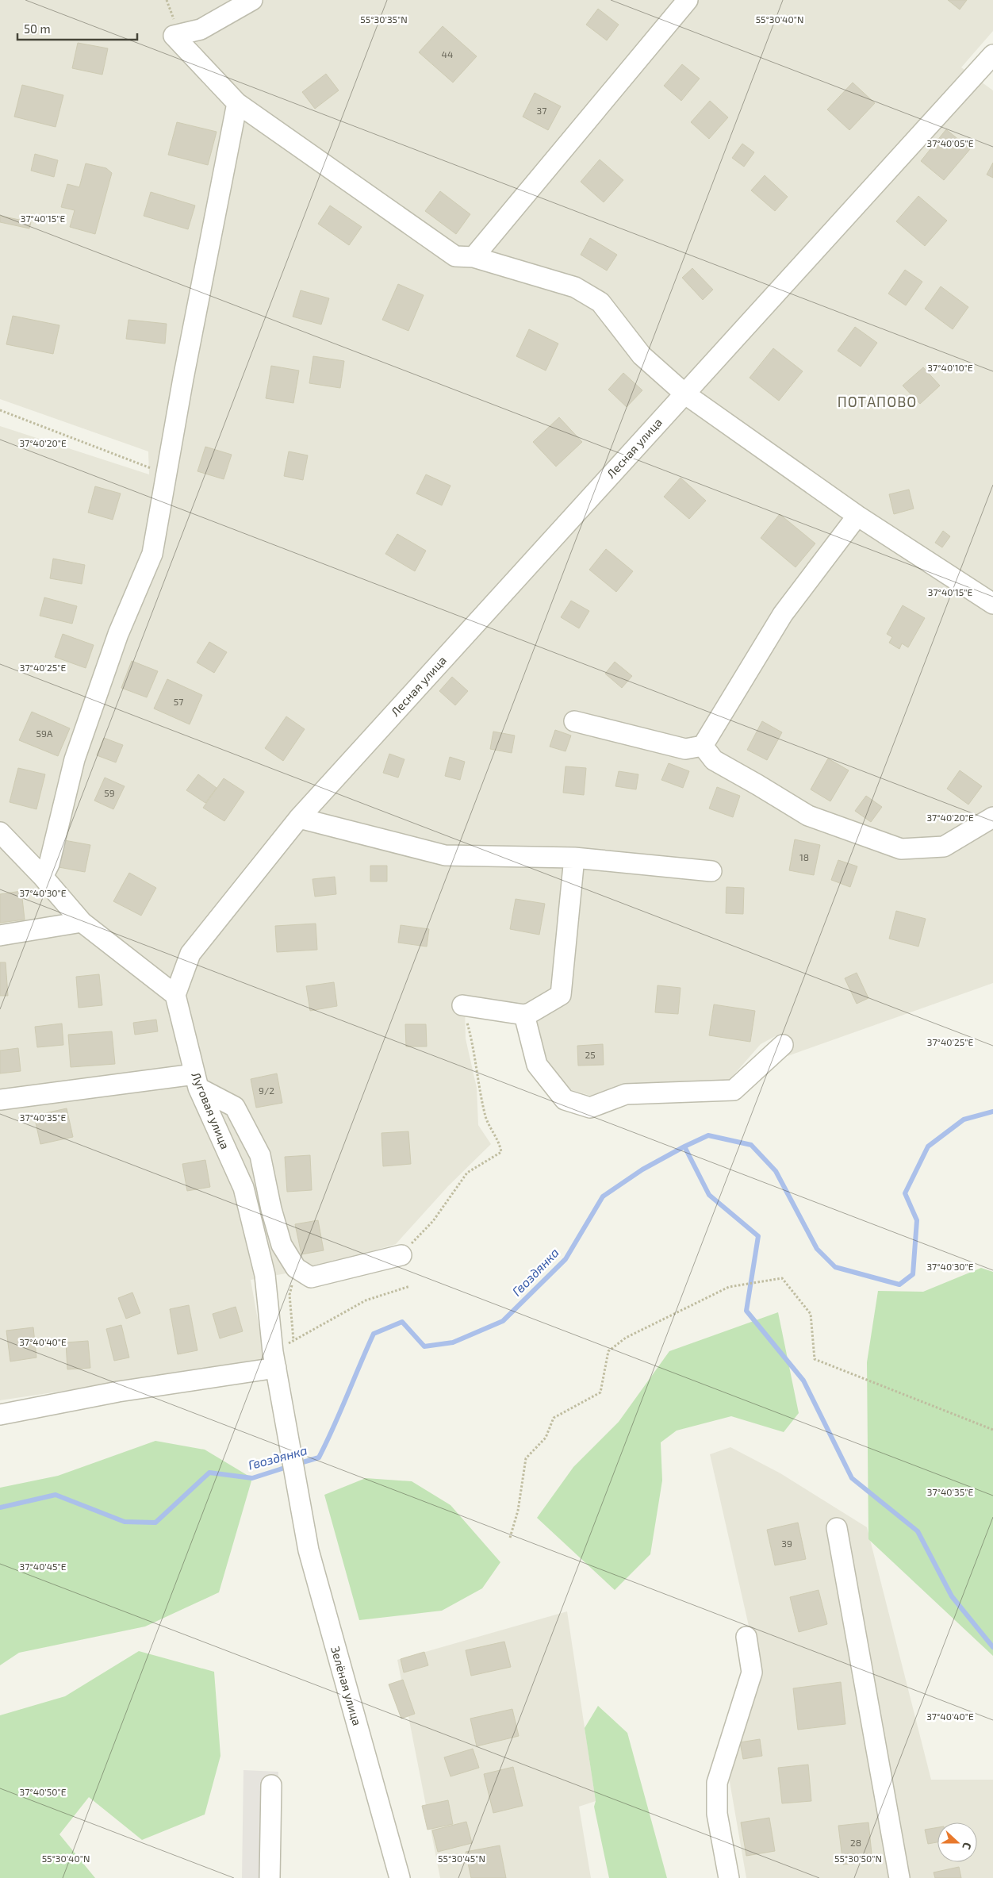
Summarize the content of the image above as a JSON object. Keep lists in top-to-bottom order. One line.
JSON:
{"streets":{"street":["Лесная улица","Луговая улица","Зелёная улица"]},"crossings":[["Лесная улица","Луговая улица"],["Луговая улица","Зелёная улица"]],"districts":["ПОТАПОВО"],"water":["Гвоздянка"],"house_numbers":["44","37","57","59А","59","18","25","9/2","39","28"],"scale_bar":"50 m","north":"right","coordinates":["55°30'35\"N","55°30'40\"N","37°40'05\"E","37°40'15\"E","37°40'10\"E","37°40'20\"E","37°40'25\"E","37°40'30\"E","37°40'35\"E","37°40'40\"E","37°40'45\"E","37°40'50\"E","55°30'45\"N","55°30'50\"N"]}
